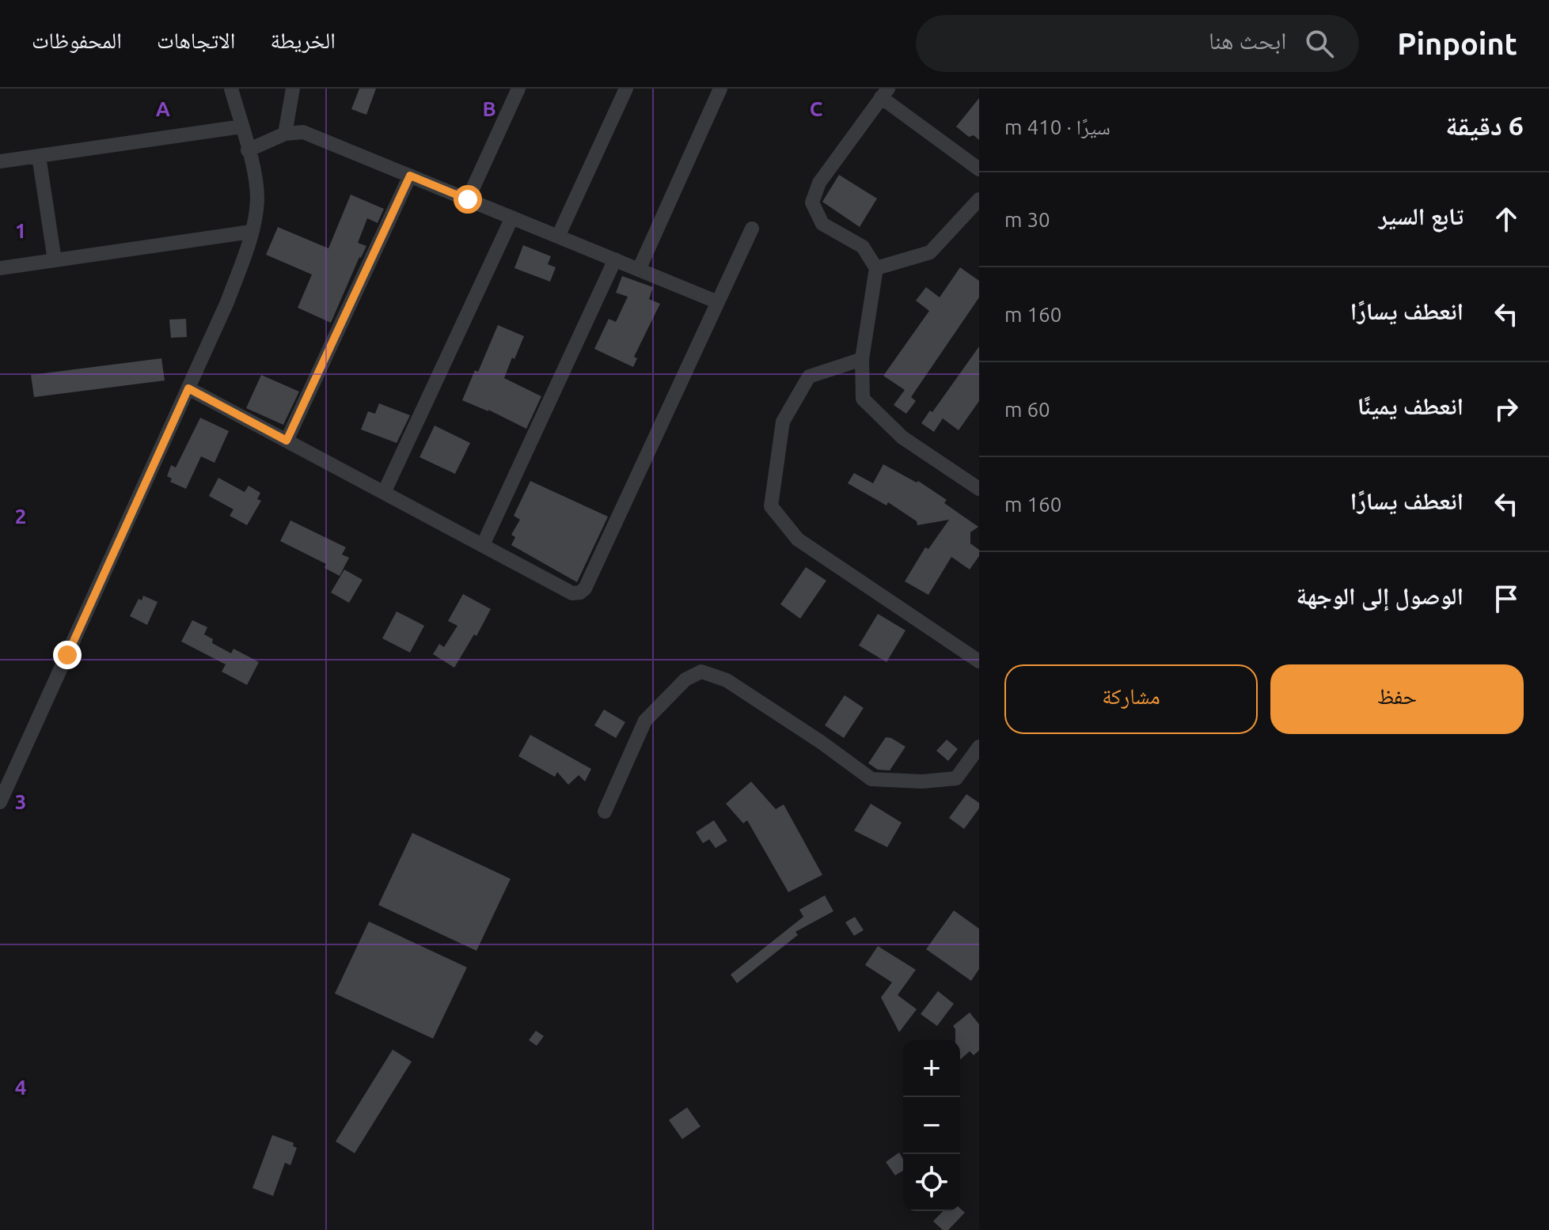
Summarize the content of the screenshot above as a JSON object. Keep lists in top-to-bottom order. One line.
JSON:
{"page":{"header":"Pinpoint","search":"ابحث هنا","nav":["الخريطة","الاتجاهات","المحفوظات"],"heading":["6 دقيقة","سيرًا · 410 m"],"list":[["تابع السير","30 m"],["انعطف يسارًا","160 m"],["انعطف يمينًا","60 m"],["انعطف يسارًا","160 m"],"الوصول إلى الوجهة"],"buttons":["حفظ","مشاركة"],"map_buttons":["+","−"]},"grid":{"columns":["A","B","C"],"rows":["1","2","3","4"]}}
